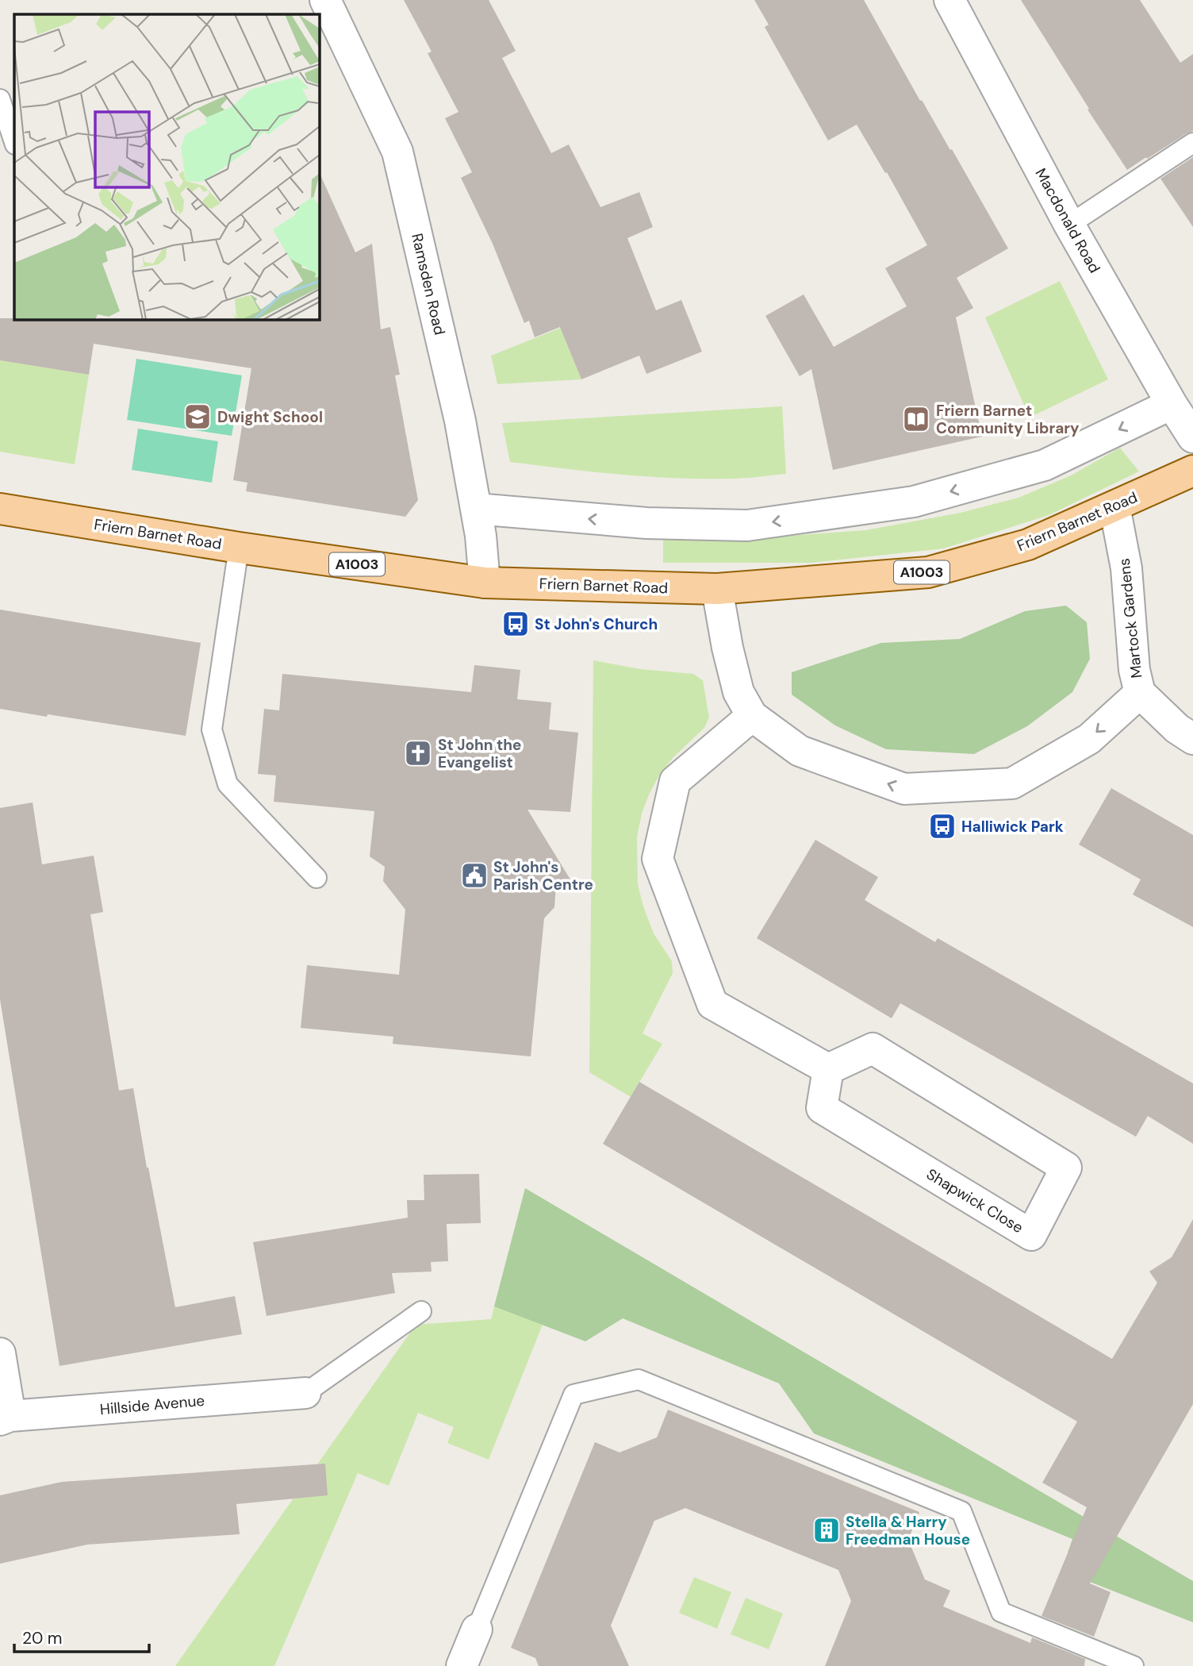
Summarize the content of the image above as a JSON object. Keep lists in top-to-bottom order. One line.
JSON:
{"streets":{"main road":["Friern Barnet Road","A1003"],"street":["Macdonald Road","Ramsden Road","Martock Gardens","Shapwick Close","Hillside Avenue"]},"crossings":[["Ramsden Road","Friern Barnet Road"],["Friern Barnet Road","Martock Gardens"]],"places":{"school or university":["Dwight School"],"library":["Friern Barnet Community Library"],"bus stop":["St John's Church","Halliwick Park"],"church":["St John the Evangelist"],"public building":["St John's Parish Centre"],"building":["Stella & Harry Freedman House"]},"scale_bar":"20 m"}
